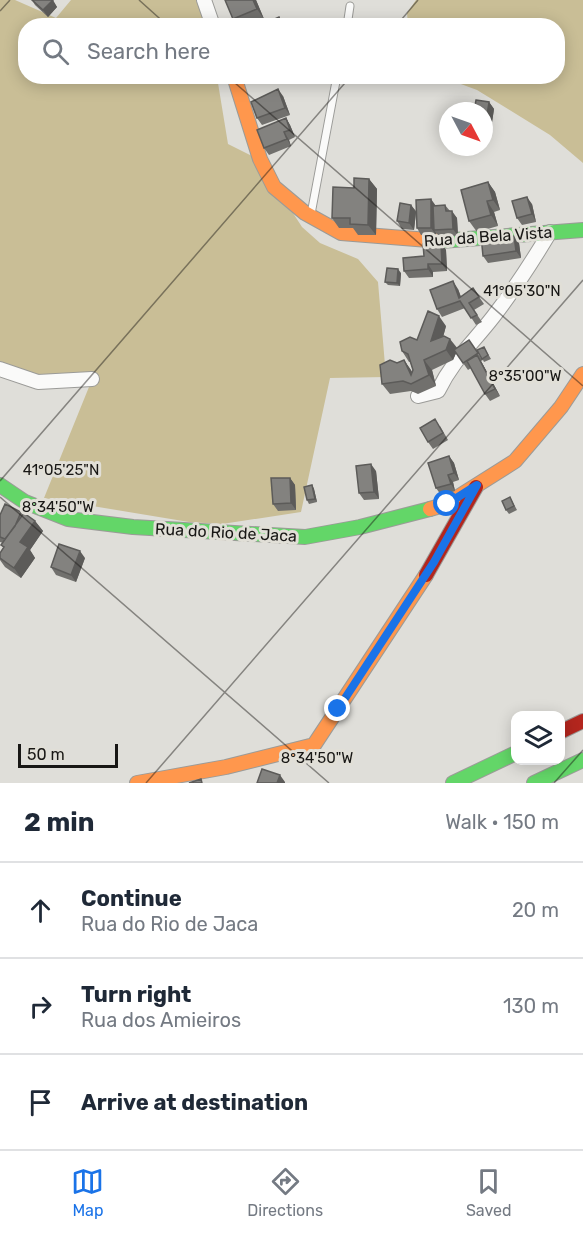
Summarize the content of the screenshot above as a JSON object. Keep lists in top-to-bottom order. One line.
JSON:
{"streets":{"main road":["Rua da Bela Vista","Rua do Rio de Jaca"]},"scale_bar":"50 m","north":"bottom right","page":{"search":"Search here","scale":"50 m","heading":["2 min","Walk · 150 m"],"list":[["Continue","Rua do Rio de Jaca","20 m"],["Turn right","Rua dos Amieiros","130 m"],"Arrive at destination"],"nav":["Map","Directions","Saved"]},"coordinates":["41°05'30\"N","8°35'00\"W","41°05'25\"N","8°34'50\"W"]}
